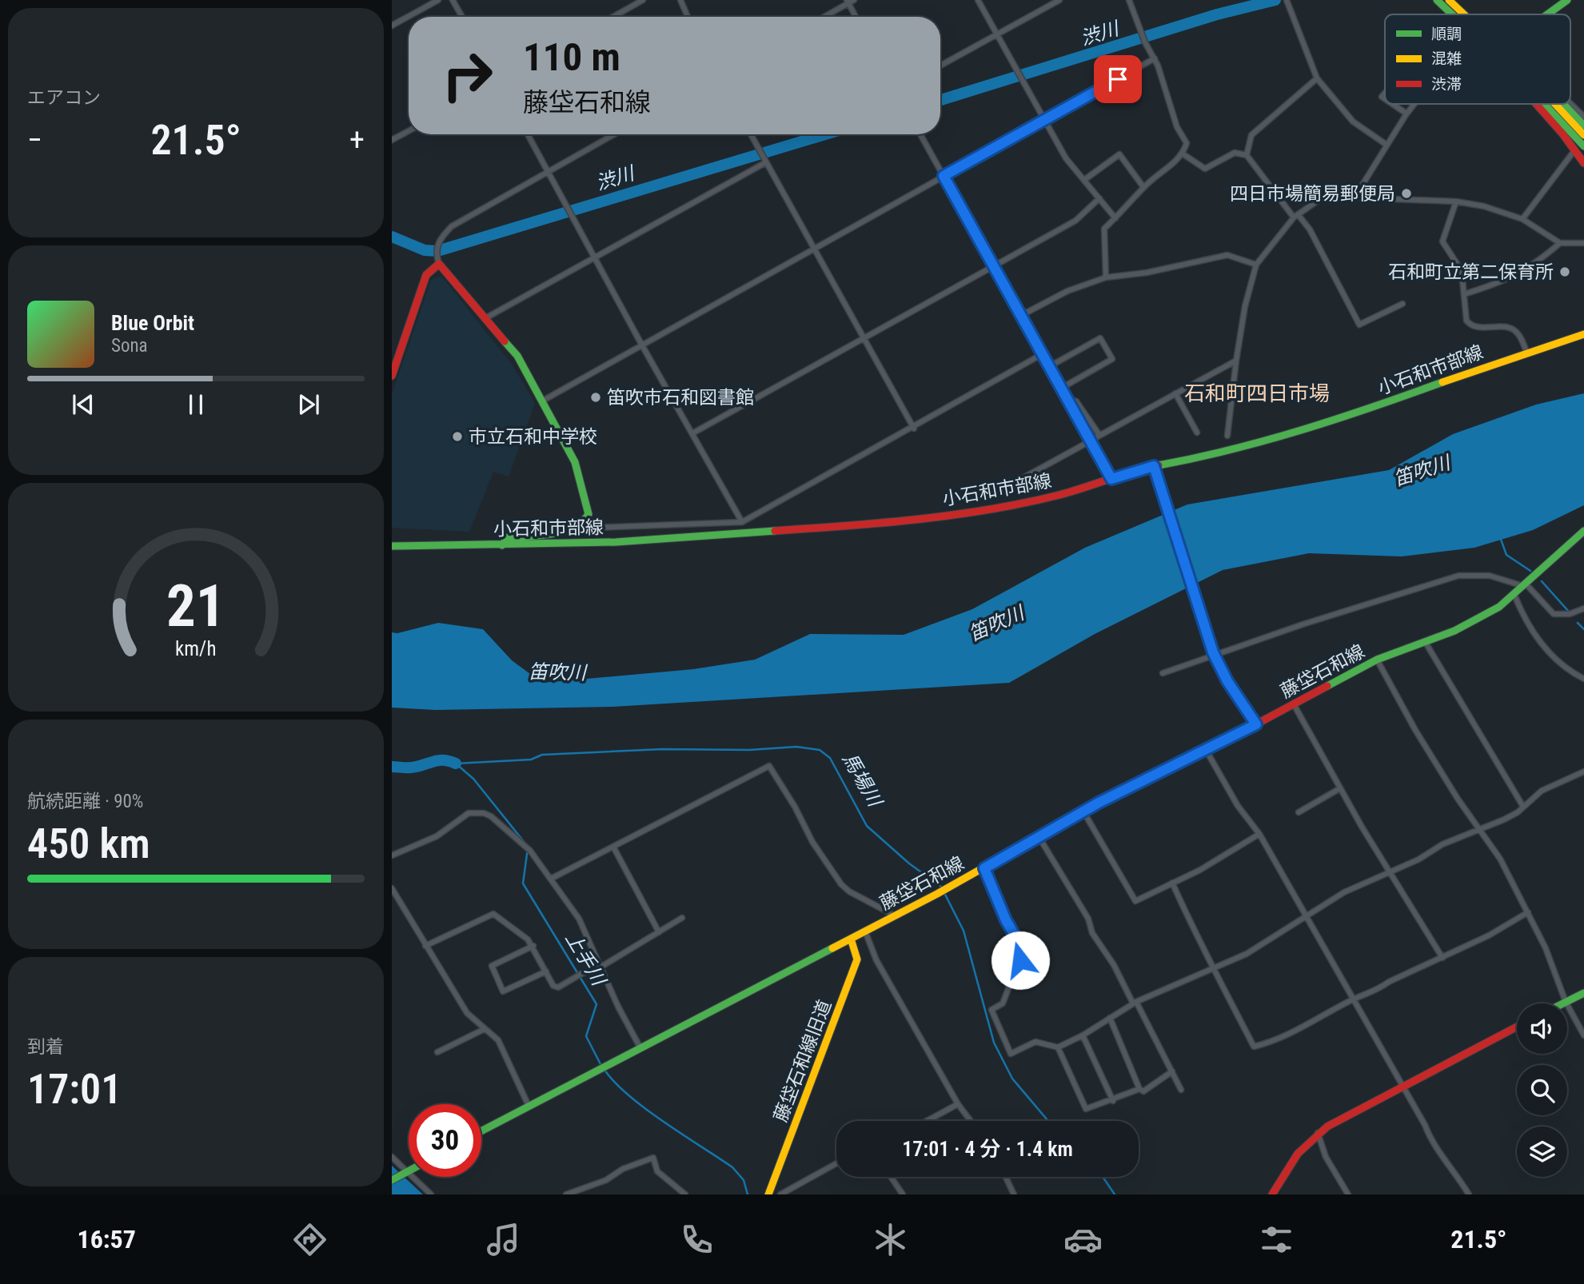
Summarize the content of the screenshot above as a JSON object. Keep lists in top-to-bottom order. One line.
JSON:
{"streets":{"main road":["小石和市部線","藤垈石和線","藤垈石和線旧道"]},"crossings":[["藤垈石和線","藤垈石和線旧道"]],"districts":["石和町四日市場"],"water":["渋川","笛吹川","馬場川","上手川"],"places":["四日市場簡易郵便局","石和町立第二保育所","笛吹市石和図書館","市立石和中学校"],"legend":["順調","混雑","渋滞"],"page":{"tile":["エアコン",["航続距離 · 90%","450 km"],["到着","17:01"]],"turn":["110 m","藤垈石和線"],"heat":["−","21.5°","+"],"song":["Blue Orbit","Sona"],"limit":"30","trip":"17:01 · 4 分 · 1.4 km","tabs":["16:57","21.5°"],"gauge":["21","km/h"]}}
